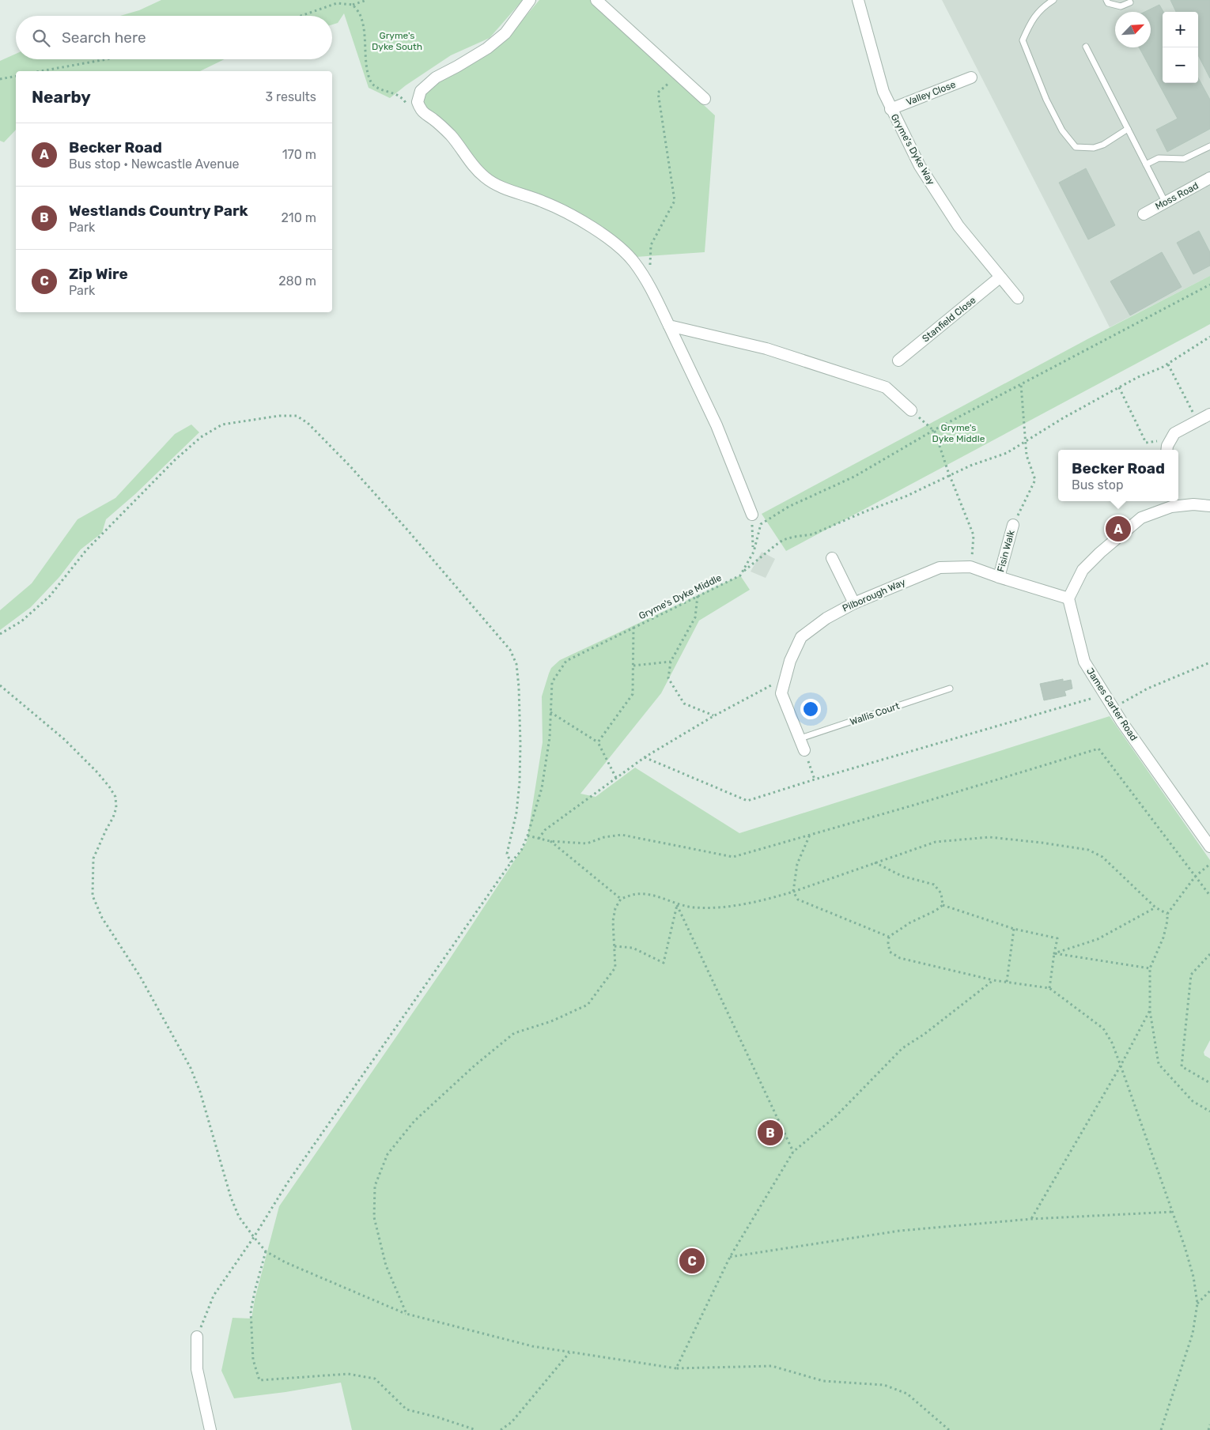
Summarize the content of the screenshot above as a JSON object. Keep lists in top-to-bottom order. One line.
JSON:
{"streets":{"street":["Valley Close","Gryme's Dyke Way","Moss Road","Stanfield Close","Fisin Walk","Pilborough Way","James Carter Road"],"lane":["Wallis Court"],"path":["Gryme's Dyke Middle"]},"crossings":[["Valley Close","Gryme's Dyke Way"],["Gryme's Dyke Way","Stanfield Close"],["Fisin Walk","Pilborough Way"],["Pilborough Way","James Carter Road"],["Pilborough Way","Wallis Court"]],"parks":["Gryme's Dyke South","Gryme's Dyke Middle"],"north":"top right","page":{"map_buttons":["+","−"],"search":"Search here","heading":["Nearby","3 results"],"list":[{"mark":"A","name":"Becker Road","note":"Bus stop · Newcastle Avenue","value":"170 m"},{"mark":"B","name":"Westlands Country Park","note":"Park","value":"210 m"},{"mark":"C","name":"Zip Wire","note":"Park","value":"280 m"}],"popup":["Becker Road","Bus stop"],"pins":["A","B","C"]}}
